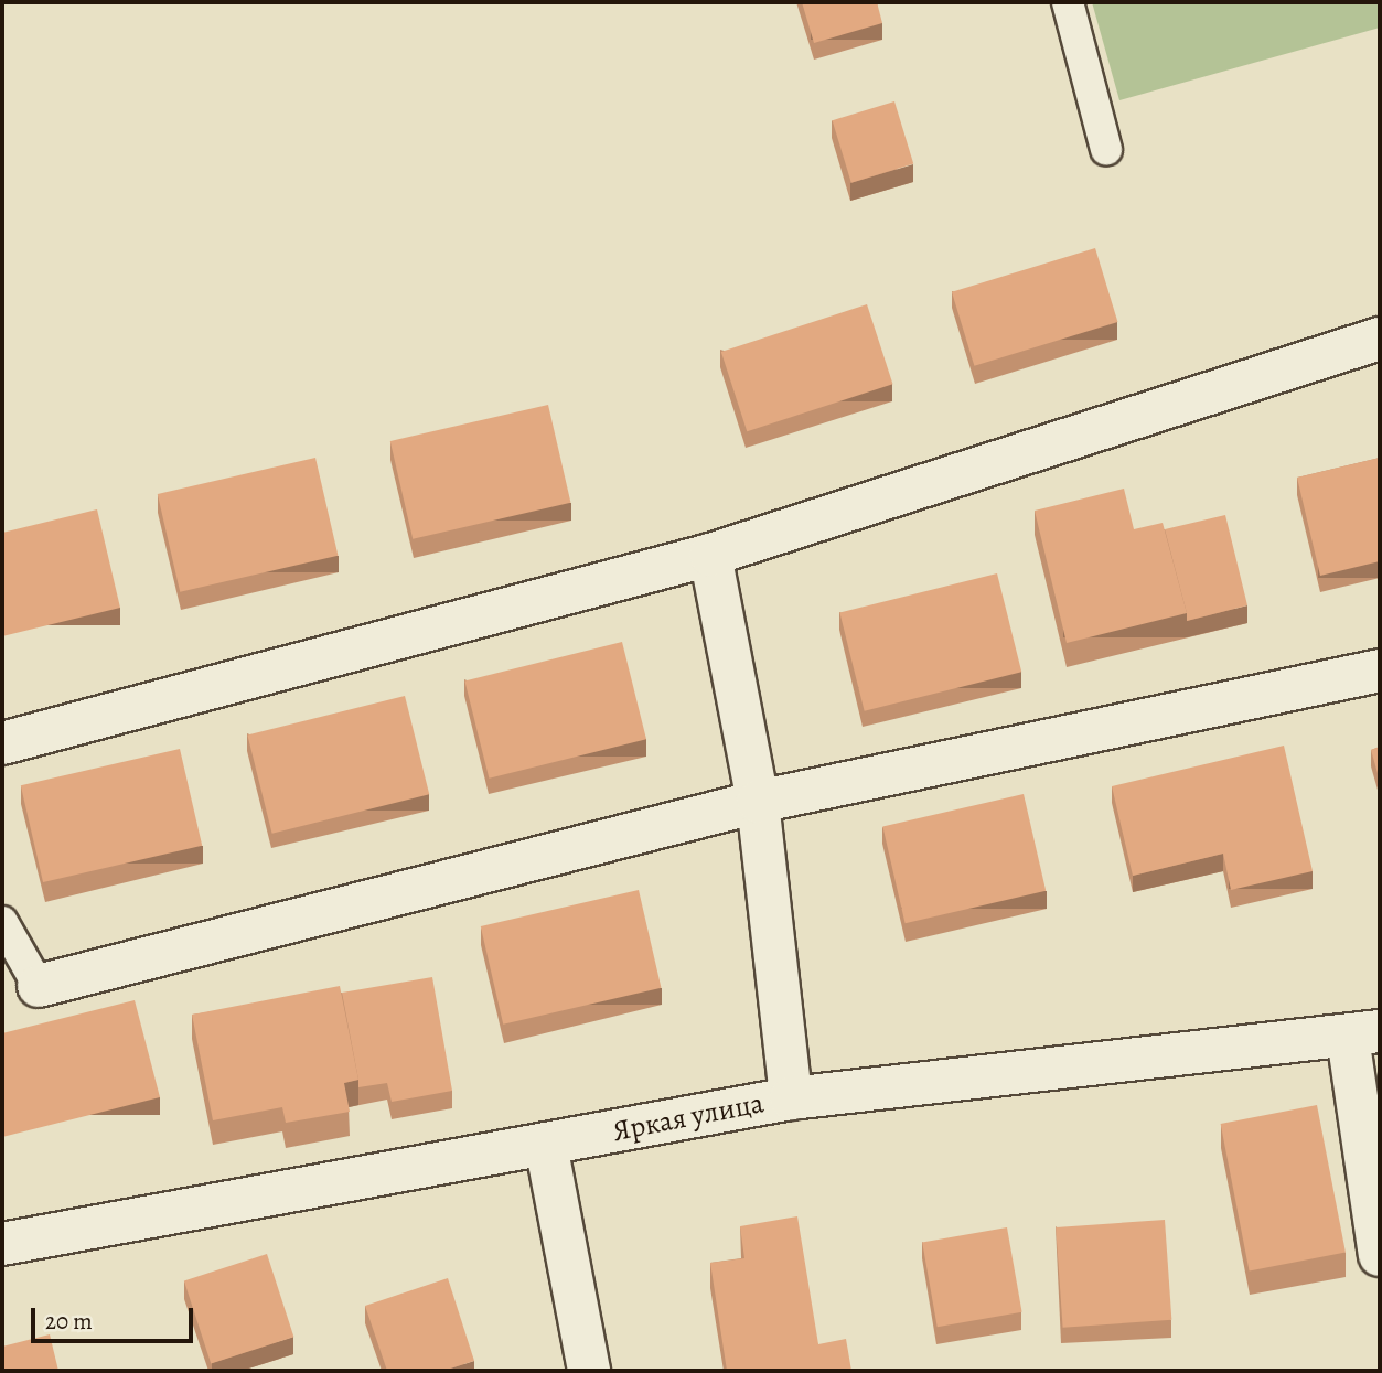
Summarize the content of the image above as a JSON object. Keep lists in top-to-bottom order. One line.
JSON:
{"streets":{"street":["Яркая улица"]},"scale_bar":"20 m"}
